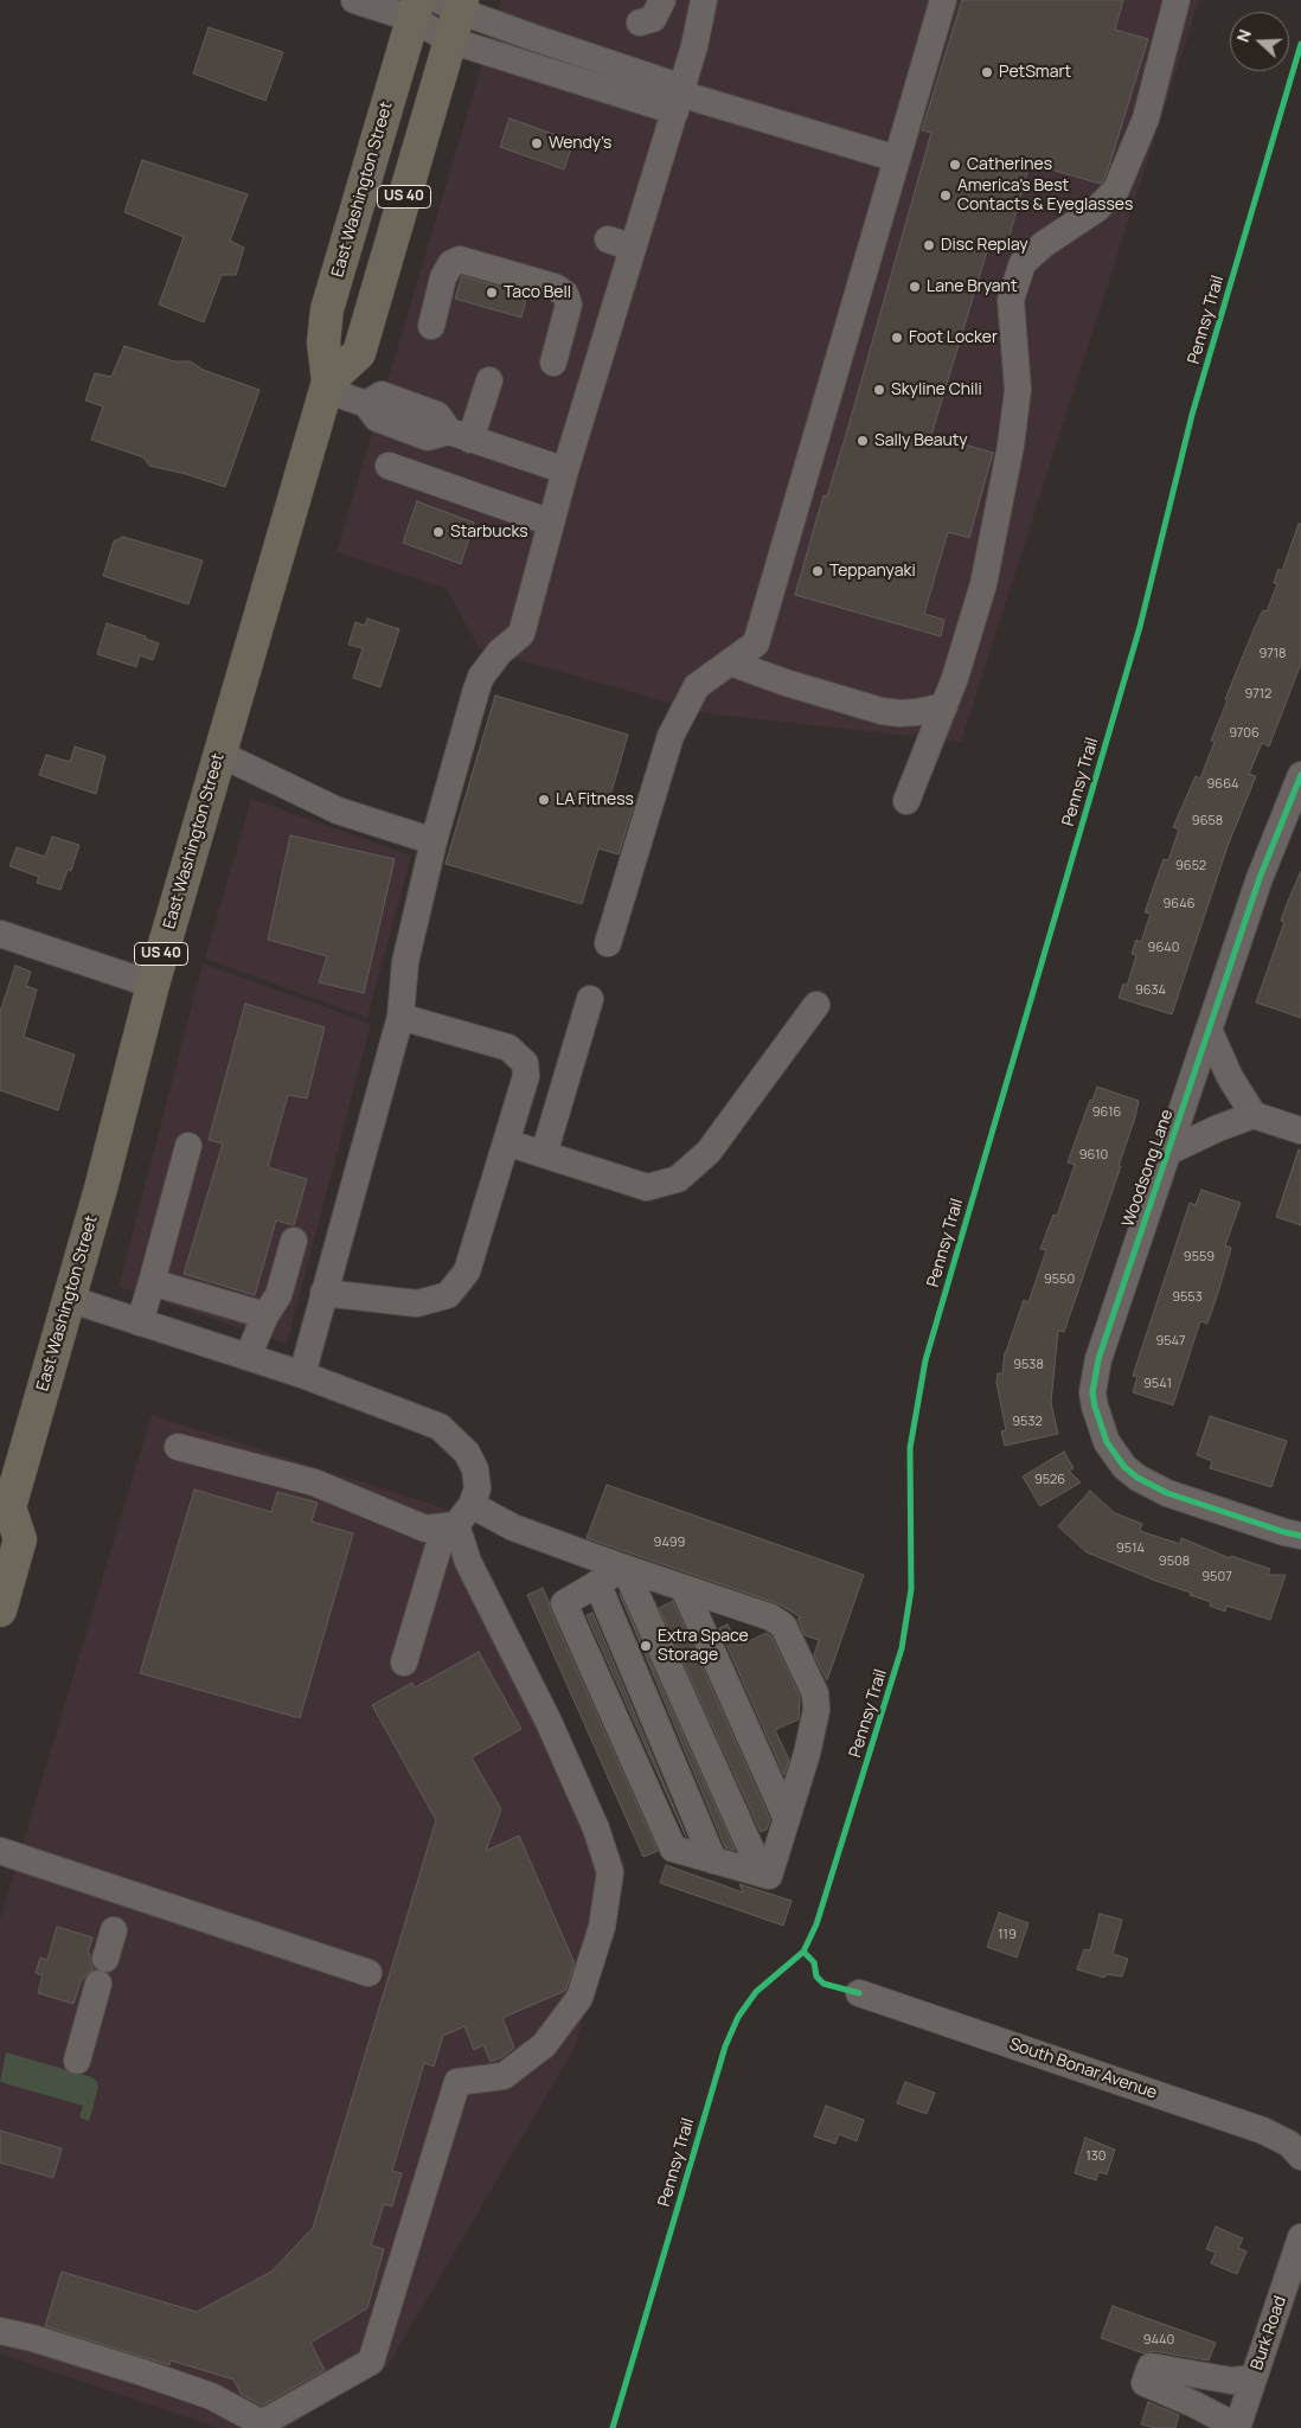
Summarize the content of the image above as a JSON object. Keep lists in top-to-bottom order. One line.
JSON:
{"streets":{"main road":["East Washington Street","US 40"],"street":["Woodsong Lane","South Bonar Avenue","Burk Road"],"cycle path":["Pennsy Trail"]},"places":["PetSmart","Wendy's","Catherines","America's Best Contacts & Eyeglasses","Disc Replay","Lane Bryant","Taco Bell","Foot Locker","Skyline Chili","Sally Beauty","Starbucks","Teppanyaki","LA Fitness","Extra Space Storage"],"house_numbers":["9718","9712","9706","9664","9658","9652","9646","9640","9634","9616","9610","9559","9550","9553","9547","9538","9541","9532","9526","9499","9514","9508","9507","119","130","9440"],"north":"left"}
